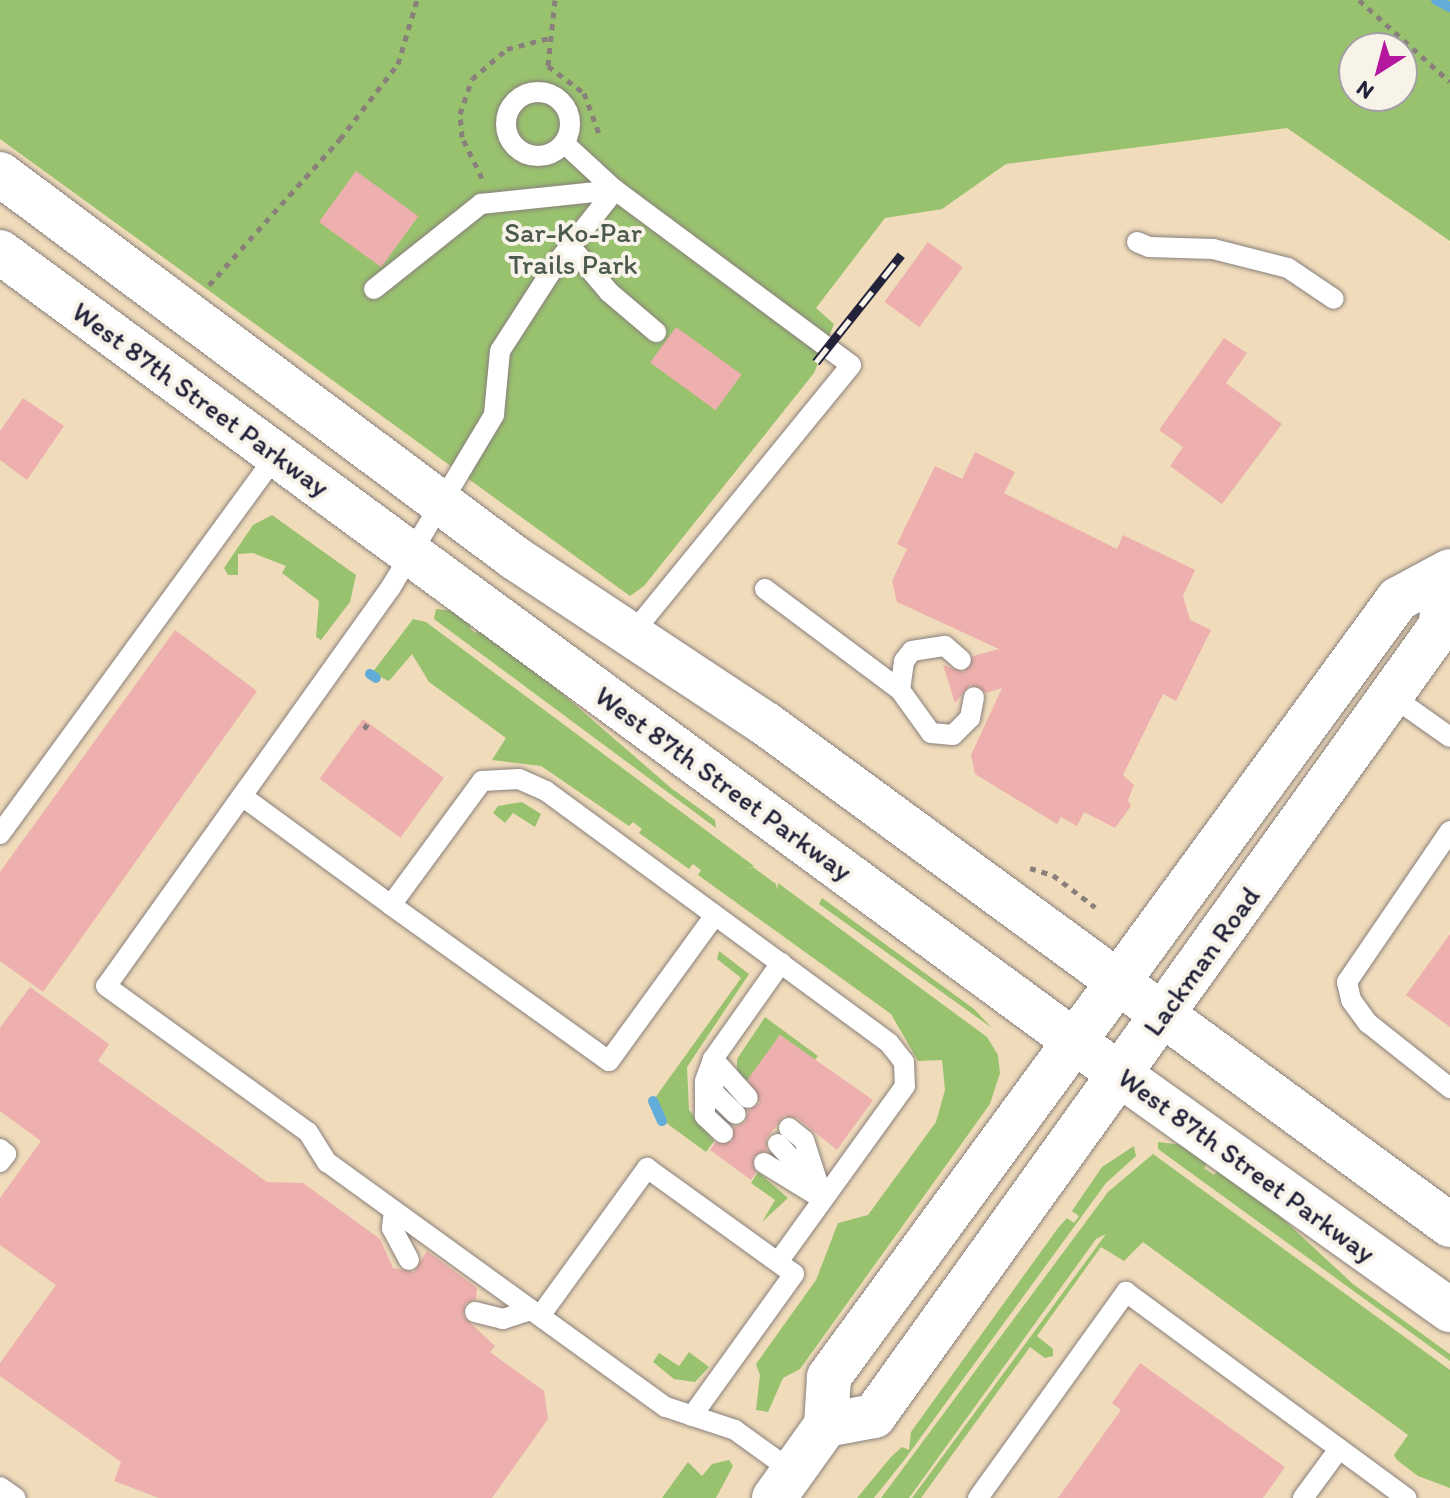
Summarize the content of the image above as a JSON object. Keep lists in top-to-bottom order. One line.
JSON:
{"streets":{"main road":["West 87th Street Parkway","Lackman Road"]},"crossings":[["West 87th Street Parkway","Lackman Road"]],"parks":["Sar-Ko-Par Trails Park"],"north":"bottom left"}
